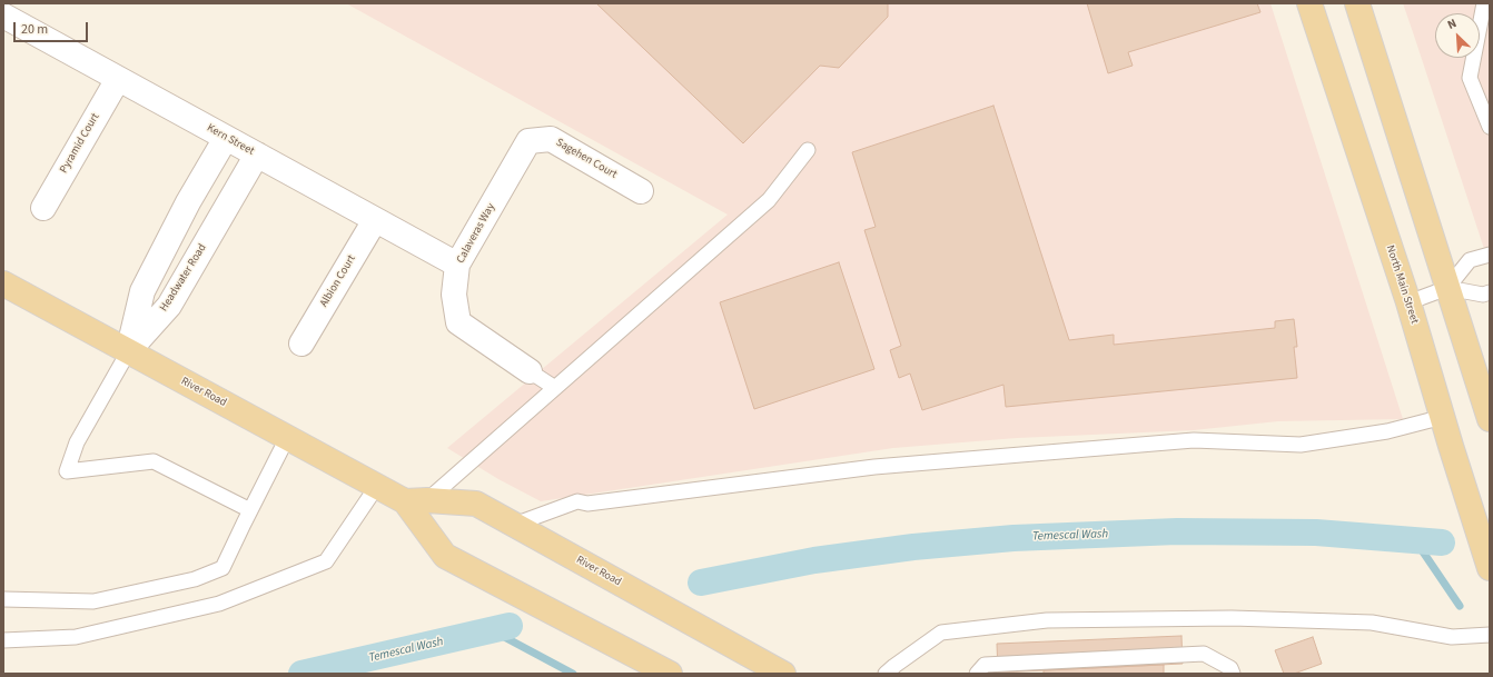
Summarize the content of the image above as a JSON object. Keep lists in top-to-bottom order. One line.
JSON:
{"streets":{"main road":["North Main Street","River Road"],"street":["Kern Street","Pyramid Court","Sagehen Court","Calaveras Way","Headwater Road","Albion Court"]},"crossings":[["Kern Street","Pyramid Court"],["Kern Street","Calaveras Way"],["Kern Street","Headwater Road"],["Kern Street","Albion Court"],["Sagehen Court","Calaveras Way"],["Headwater Road","River Road"]],"water":["Temescal Wash"],"scale_bar":"20 m","north":"top left"}
